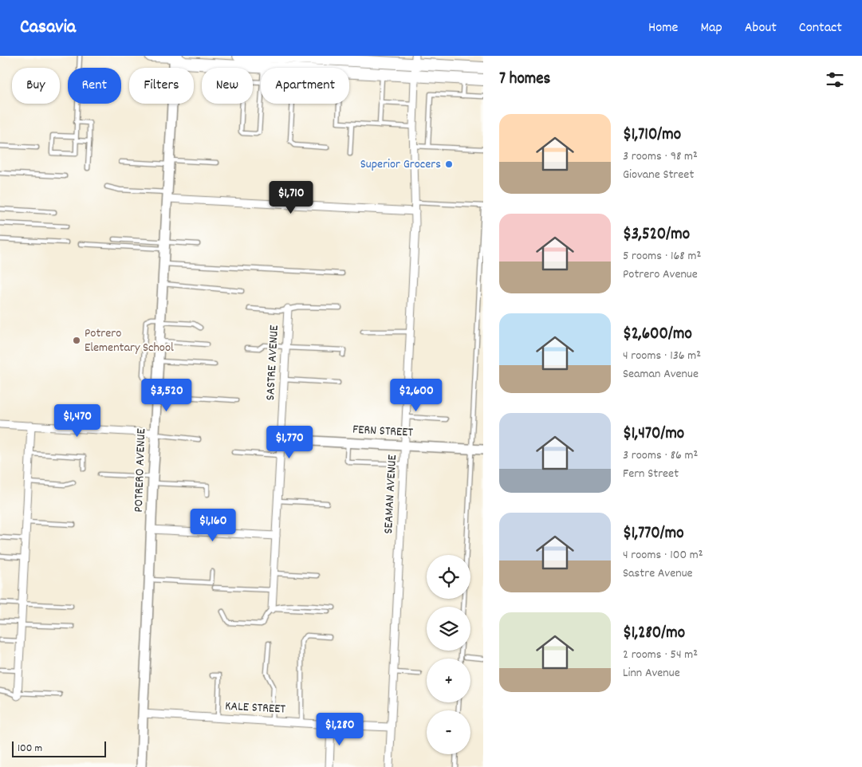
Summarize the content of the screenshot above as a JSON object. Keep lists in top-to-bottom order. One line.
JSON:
{"streets":{"street":["SASTRE AVENUE","FERN STREET","POTRERO AVENUE","SEAMAN AVENUE","KALE STREET"]},"crossings":[["SASTRE AVENUE","FERN STREET"],["FERN STREET","SEAMAN AVENUE"],["POTRERO AVENUE","KALE STREET"],["SEAMAN AVENUE","KALE STREET"]],"places":["Superior Grocers","Potrero Elementary School"],"scale_bar":"100 m","page":{"header":"Casavia","nav":["Home","Map","About","Contact"],"heading":"7 homes","chip":["Buy","Rent","Filters","New","Apartment"],"list":[{"name":"$1,710/mo","note":"3 rooms · 98 m² · Giovane Street"},{"name":"$3,520/mo","note":"5 rooms · 168 m² · Potrero Avenue"},{"name":"$2,600/mo","note":"4 rooms · 136 m² · Seaman Avenue"},{"name":"$1,470/mo","note":"3 rooms · 86 m² · Fern Street"},{"name":"$1,770/mo","note":"4 rooms · 100 m² · Sastre Avenue"},{"name":"$1,280/mo","note":"2 rooms · 54 m² · Linn Avenue"}],"price":["$1,710","$3,520","$2,600","$1,470","$1,770","$1,160","$1,280"],"map_buttons":["+","−"],"scale":"100 m"}}
